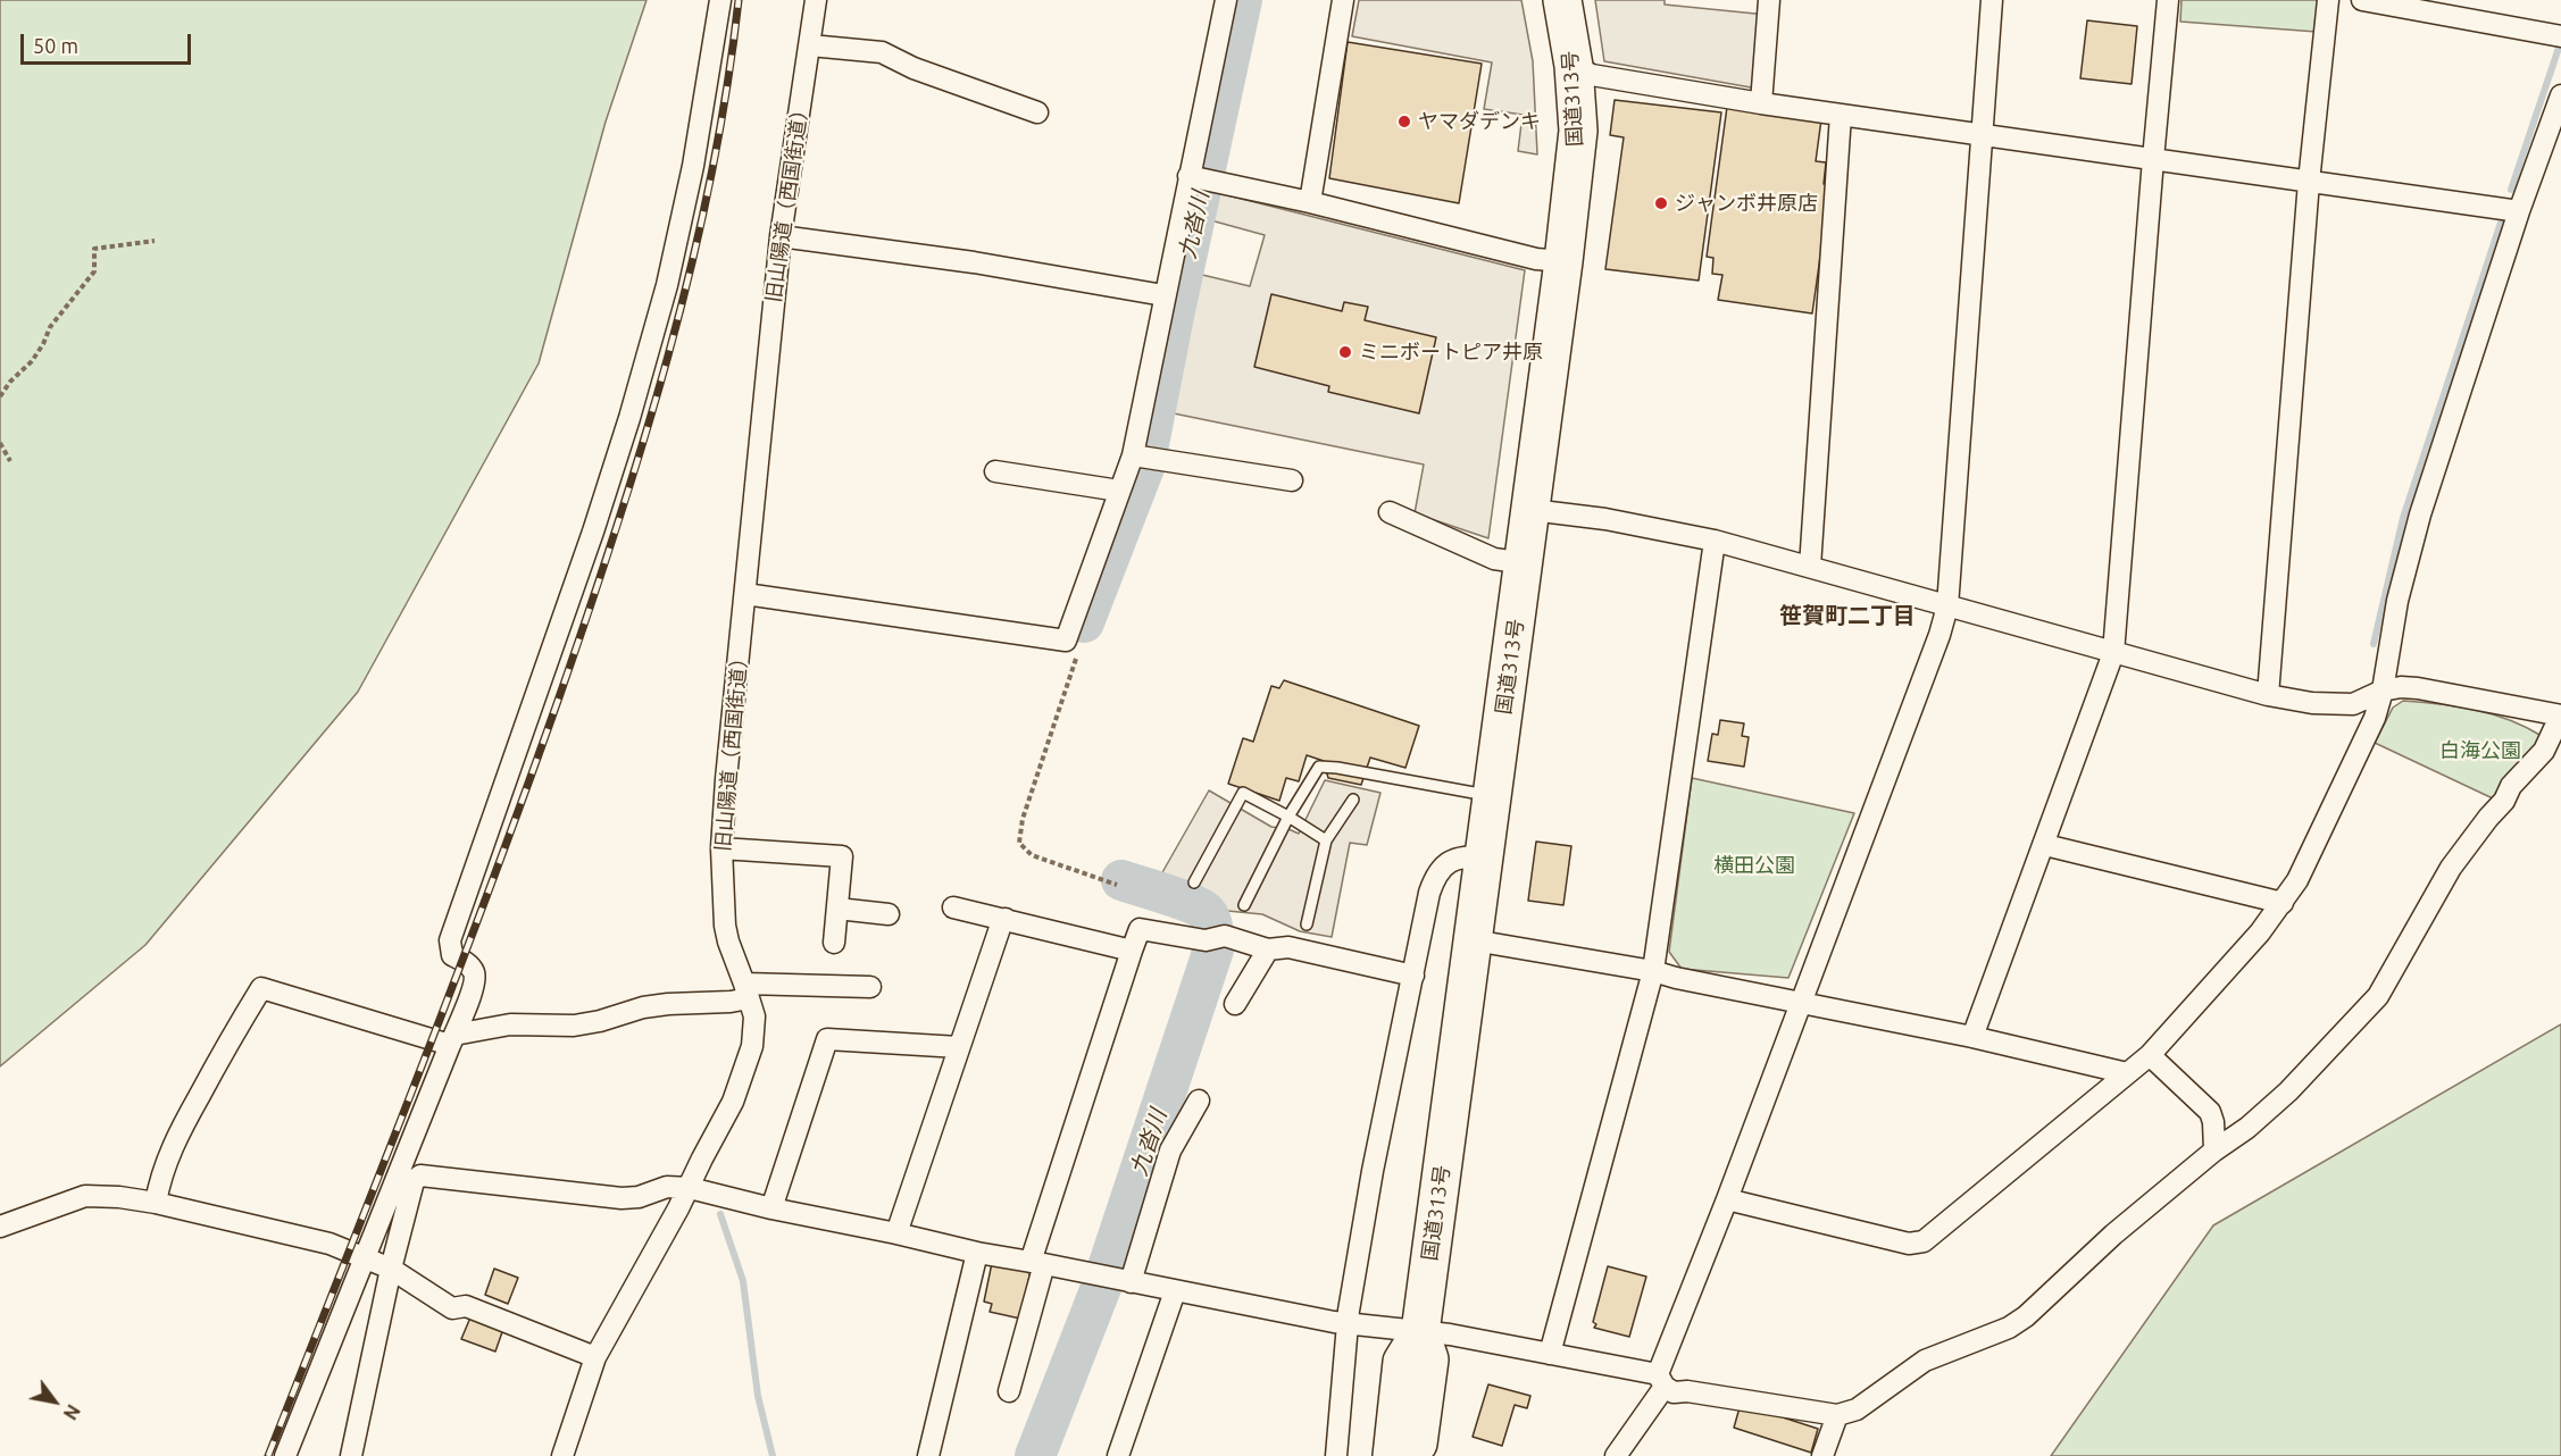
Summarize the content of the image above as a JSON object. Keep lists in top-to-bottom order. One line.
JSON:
{"streets":{"highway":["国道313号"],"street":["旧山陽道（西国街道）"]},"districts":["笹賀町二丁目"],"water":["九沓川"],"parks":["白海公園","横田公園"],"places":["ヤマダデンキ","ジャンボ井原店","ミニボートピア井原"],"scale_bar":"50 m","north":"bottom right"}
